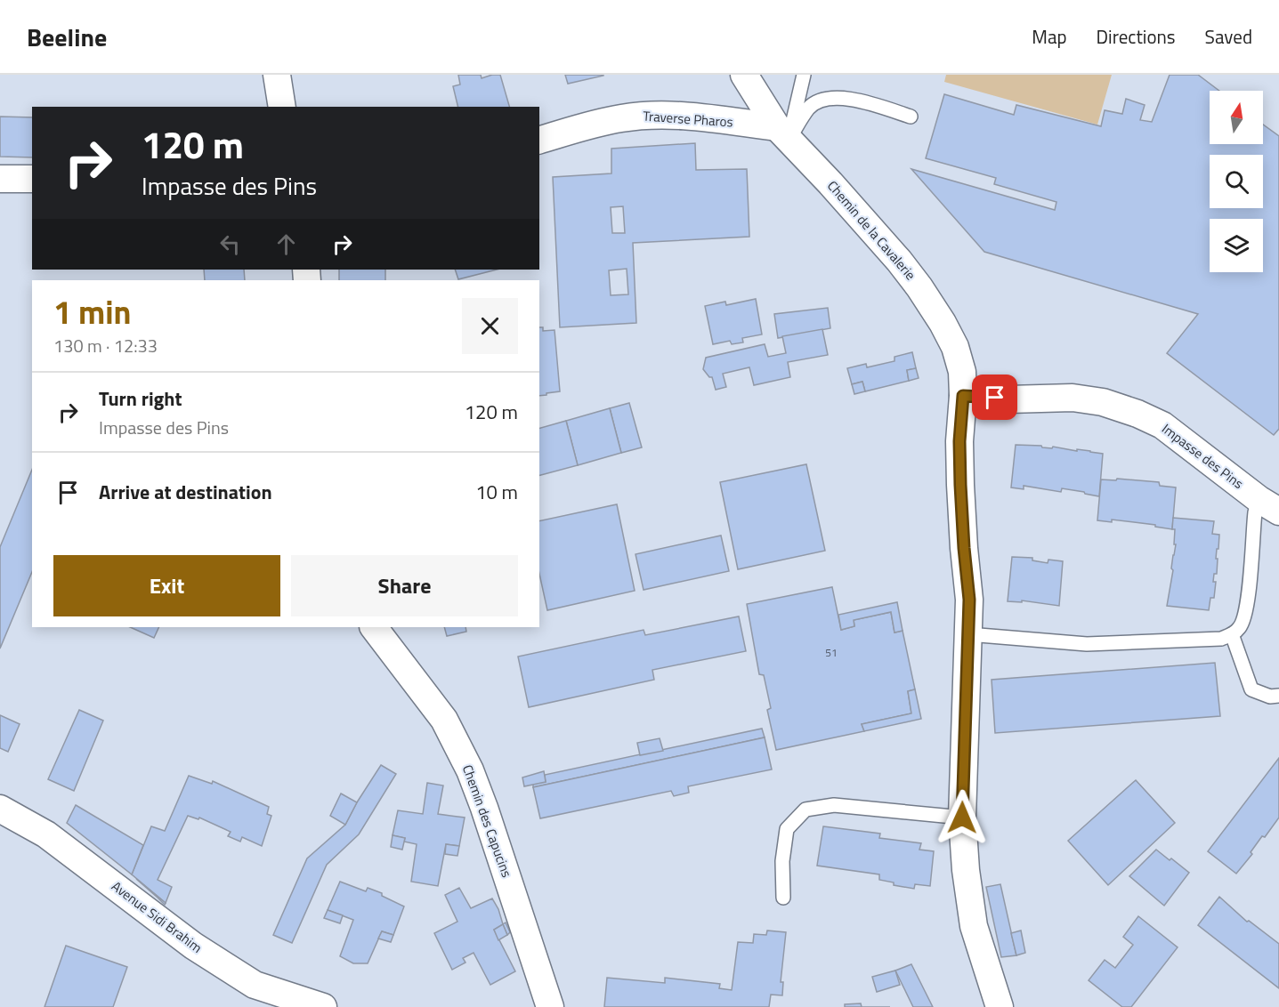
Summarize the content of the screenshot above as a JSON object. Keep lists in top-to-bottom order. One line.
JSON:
{"streets":{"street":["Traverse Pharos","Chemin de la Cavalerie","Impasse des Pins","Chemin des Capucins","Avenue Sidi Brahim"]},"crossings":[["Traverse Pharos","Chemin de la Cavalerie"],["Chemin de la Cavalerie","Impasse des Pins"]],"house_numbers":["51"],"north":"top","page":{"header":"Beeline","nav":["Map","Directions","Saved"],"turn":["120 m","Impasse des Pins"],"heading":["1 min","130 m · 12:33"],"list":[{"name":"Turn right","note":"Impasse des Pins","value":"120 m"},{"name":"Arrive at destination","value":"10 m"}],"buttons":["Exit","Share"]}}
